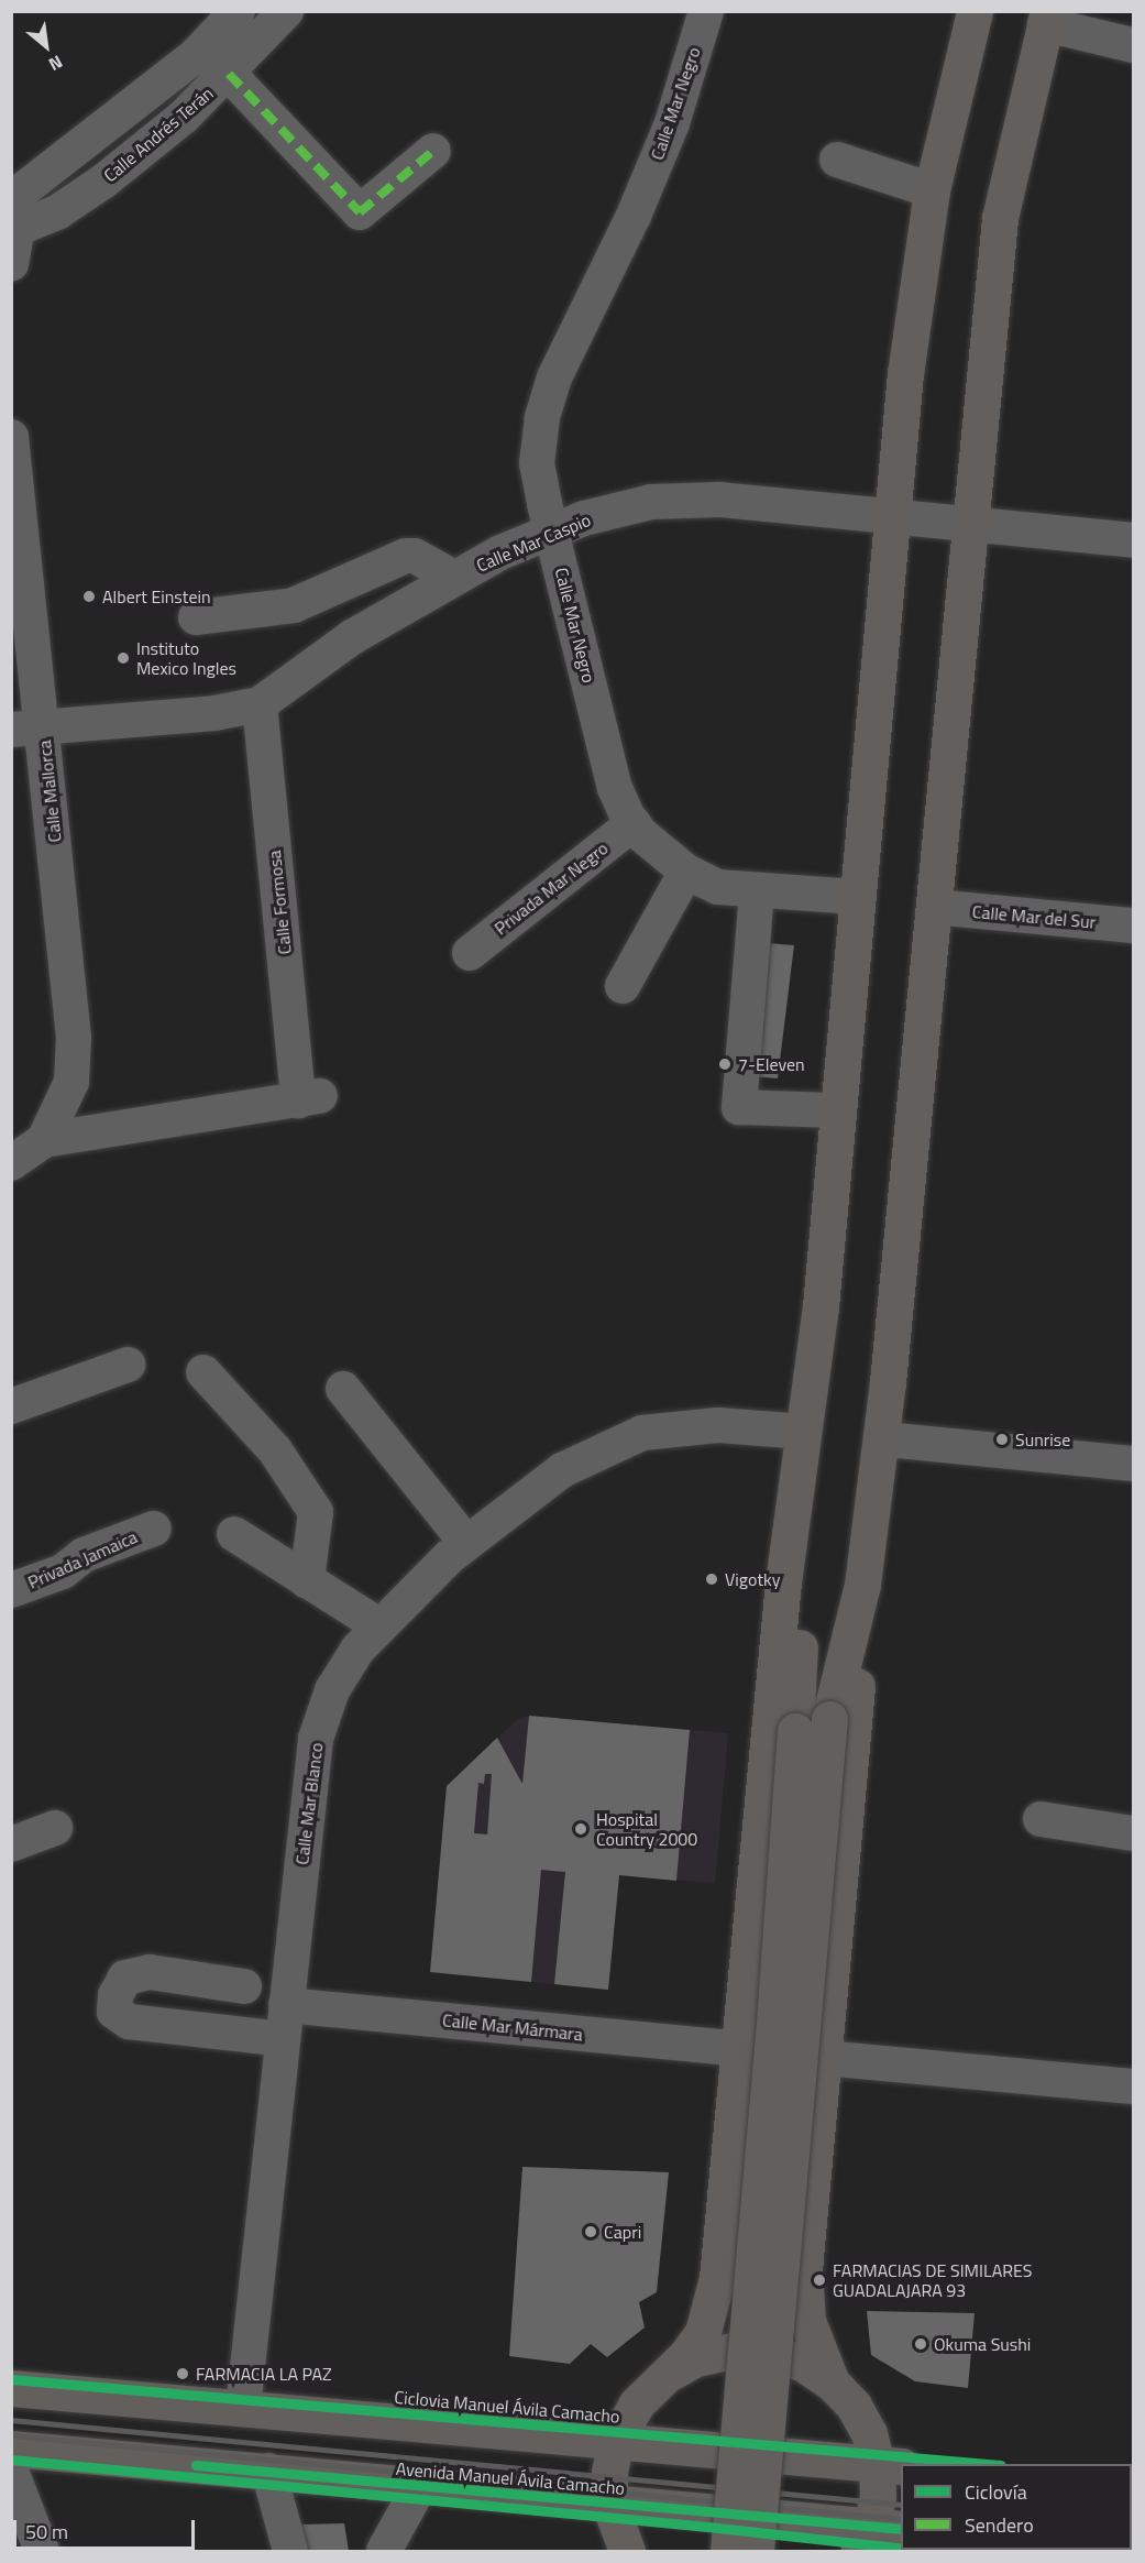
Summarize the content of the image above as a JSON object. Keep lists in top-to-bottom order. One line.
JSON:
{"streets":{"main road":["Avenida Manuel Ávila Camacho"],"street":["Calle Mar Negro","Calle Andrés Terán","Calle Mar Caspio","Calle Mallorca","Privada Mar Negro","Calle Formosa","Calle Mar del Sur","Privada Jamaica","Calle Mar Blanco","Calle Mar Mármara"],"cycle path":["Ciclovia Manuel Ávila Camacho"]},"crossings":[["Calle Mar Negro","Calle Mar Caspio"],["Calle Mar Negro","Privada Mar Negro"],["Calle Mar Caspio","Calle Mallorca"],["Calle Mar Caspio","Calle Formosa"],["Calle Mallorca","Calle Formosa"],["Calle Mar Blanco","Calle Mar Mármara"]],"places":["Albert Einstein","Instituto Mexico Ingles","7-Eleven","Sunrise","Vigotky","Hospital Country 2000","Capri","FARMACIAS DE SIMILARES GUADALAJARA 93","Okuma Sushi","FARMACIA LA PAZ"],"legend":["Ciclovía","Sendero"],"scale_bar":"50 m","north":"bottom right"}
